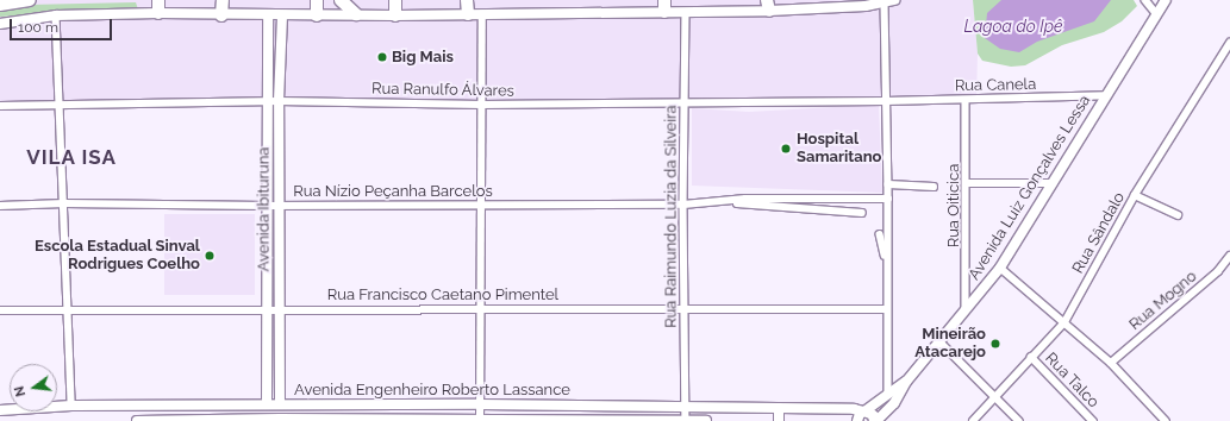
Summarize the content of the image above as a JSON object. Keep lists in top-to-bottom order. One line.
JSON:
{"streets":{"street":["Rua Canela","Rua Ranulfo Álvares","Avenida Luiz Gonçalves Lessa","Rua Nízio Peçanha Barcelos","Rua Oiticica","Avenida Ibituruna","Rua Raimundo Luzia da Silveira","Rua Sândalo","Rua Francisco Caetano Pimentel","Rua Mogno","Rua Talco","Avenida Engenheiro Roberto Lassance"]},"crossings":[["Rua Canela","Rua Ranulfo Álvares"],["Rua Canela","Avenida Luiz Gonçalves Lessa"],["Rua Canela","Rua Oiticica"],["Rua Ranulfo Álvares","Avenida Ibituruna"],["Rua Ranulfo Álvares","Rua Raimundo Luzia da Silveira"],["Avenida Luiz Gonçalves Lessa","Rua Oiticica"],["Avenida Luiz Gonçalves Lessa","Avenida Engenheiro Roberto Lassance"],["Rua Nízio Peçanha Barcelos","Avenida Ibituruna"],["Rua Nízio Peçanha Barcelos","Rua Raimundo Luzia da Silveira"],["Avenida Ibituruna","Rua Francisco Caetano Pimentel"],["Avenida Ibituruna","Avenida Engenheiro Roberto Lassance"],["Rua Raimundo Luzia da Silveira","Rua Francisco Caetano Pimentel"],["Rua Raimundo Luzia da Silveira","Avenida Engenheiro Roberto Lassance"],["Rua Sândalo","Rua Talco"]],"districts":["VILA ISA"],"water":["Lagoa do Ipê"],"places":["Big Mais","Hospital Samaritano","Escola Estadual Sinval Rodrigues Coelho","Mineirão Atacarejo"],"scale_bar":"100 m","north":"left"}
